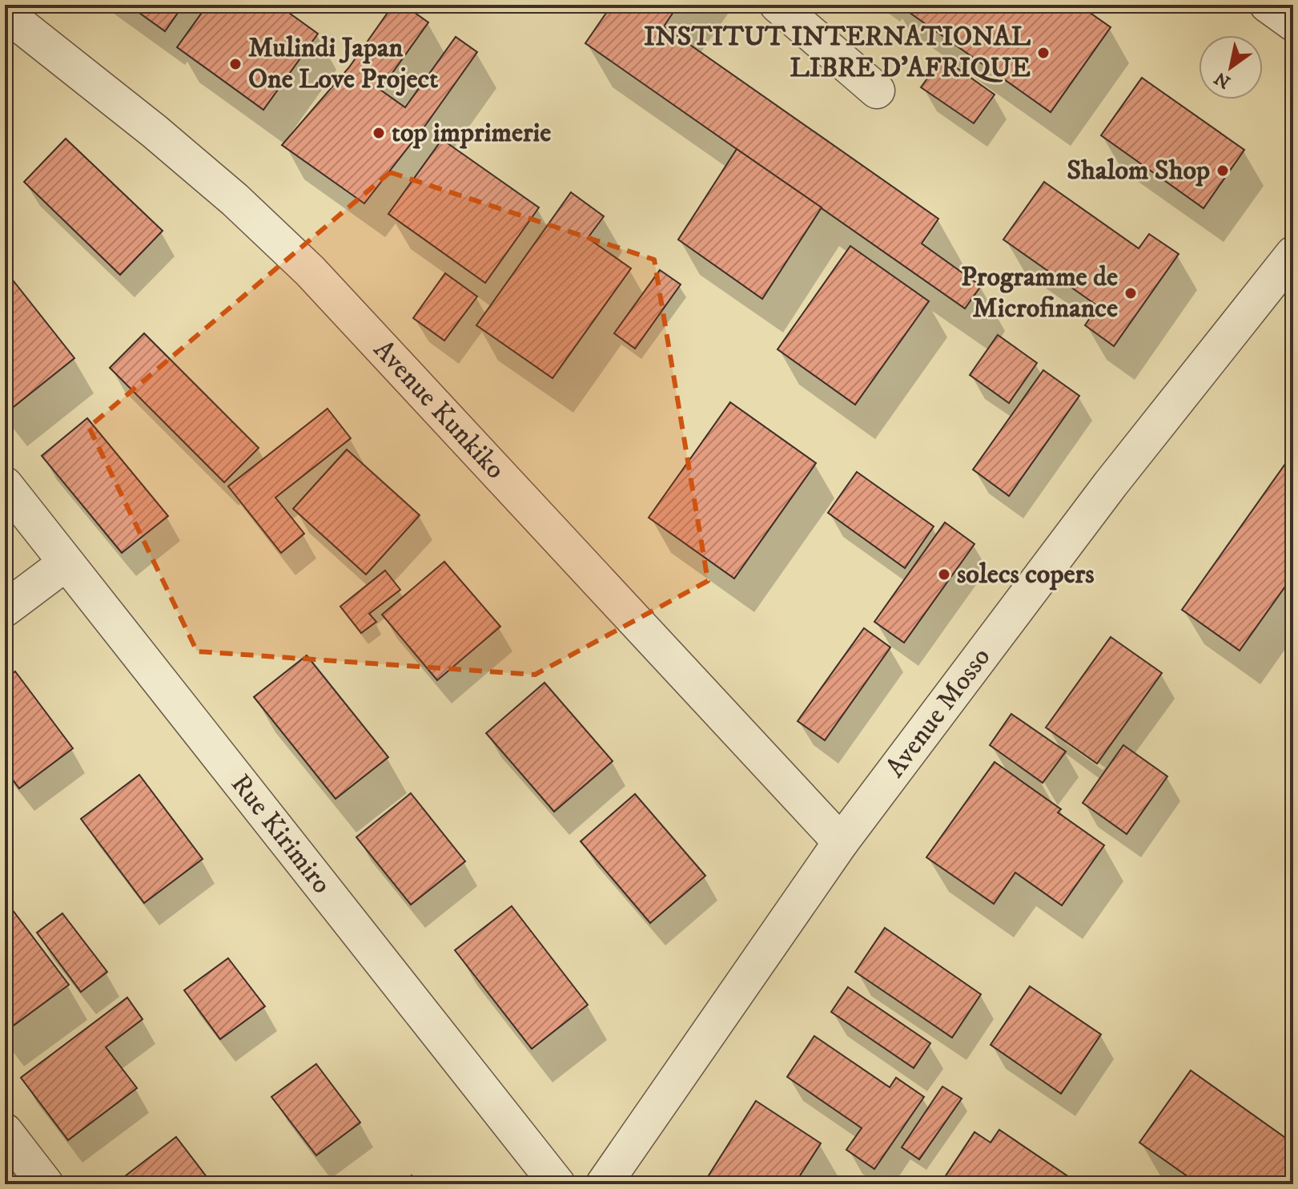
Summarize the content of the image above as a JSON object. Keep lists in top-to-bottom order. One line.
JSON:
{"streets":{"street":["Avenue Kunkiko","Avenue Mosso","Rue Kirimiro"]},"crossings":[["Avenue Kunkiko","Avenue Mosso"]],"places":["INSTITUT INTERNATIONAL LIBRE D'AFRIQUE","Mulindi Japan One Love Project","top imprimerie","Shalom Shop","Programme de Microfinance","solecs copers"],"north":"bottom left"}
